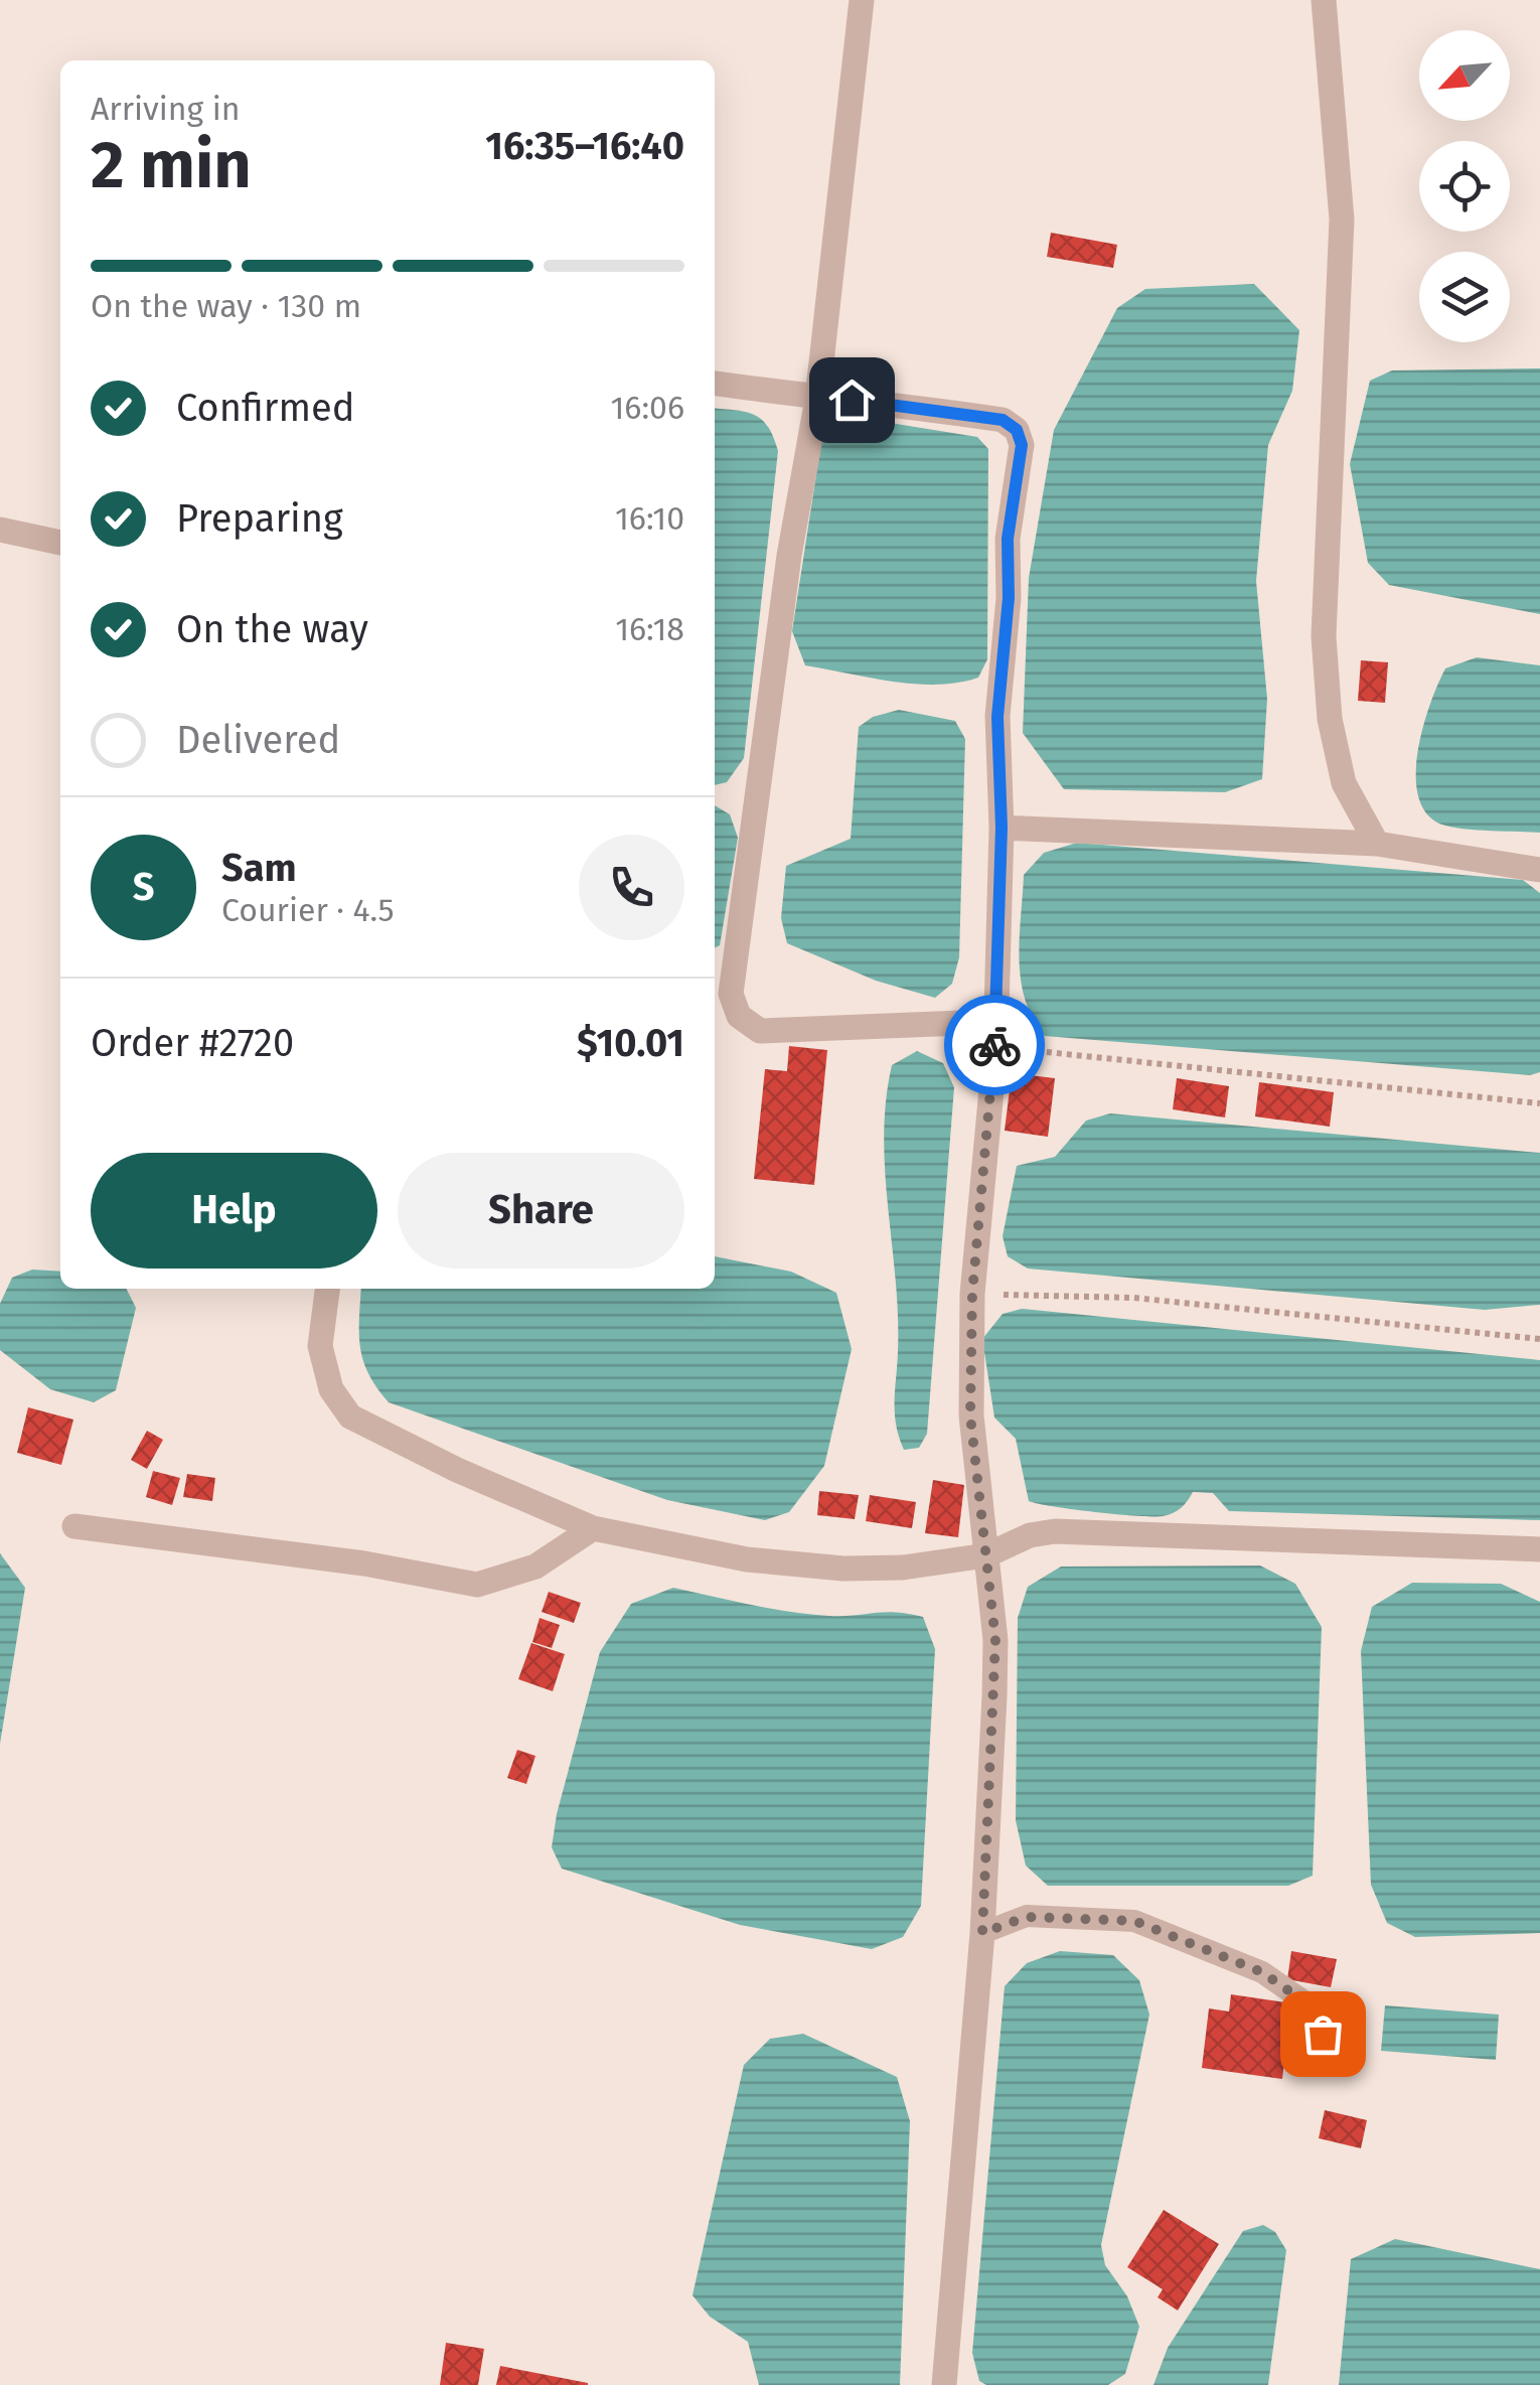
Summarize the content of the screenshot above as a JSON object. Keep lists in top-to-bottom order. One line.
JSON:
{"north":"bottom left","page":{"heading":["2 min","Arriving in","16:35–16:40"],"panel":["Sam","Courier · 4.5","Order #2720","$10.01"],"bar":"On the way · 130 m","list":[["Confirmed","16:06"],["Preparing","16:10"],["On the way","16:18"],"Delivered"],"round":"S","buttons":["Help","Share"]}}
